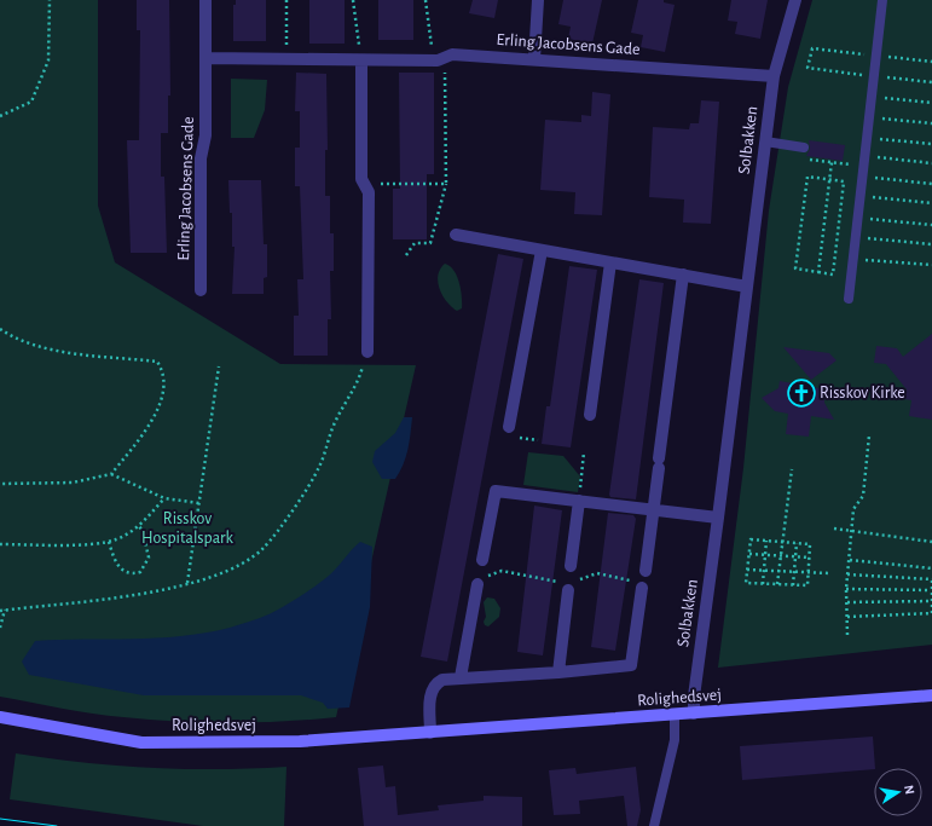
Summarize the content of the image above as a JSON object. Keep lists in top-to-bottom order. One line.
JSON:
{"streets":{"street":["Erling Jacobsens Gade","Solbakken","Rolighedsvej"]},"crossings":[["Erling Jacobsens Gade","Solbakken"],["Solbakken","Rolighedsvej"]],"parks":["Risskov Hospitalspark"],"places":{"church":["Risskov Kirke"]},"north":"right"}
